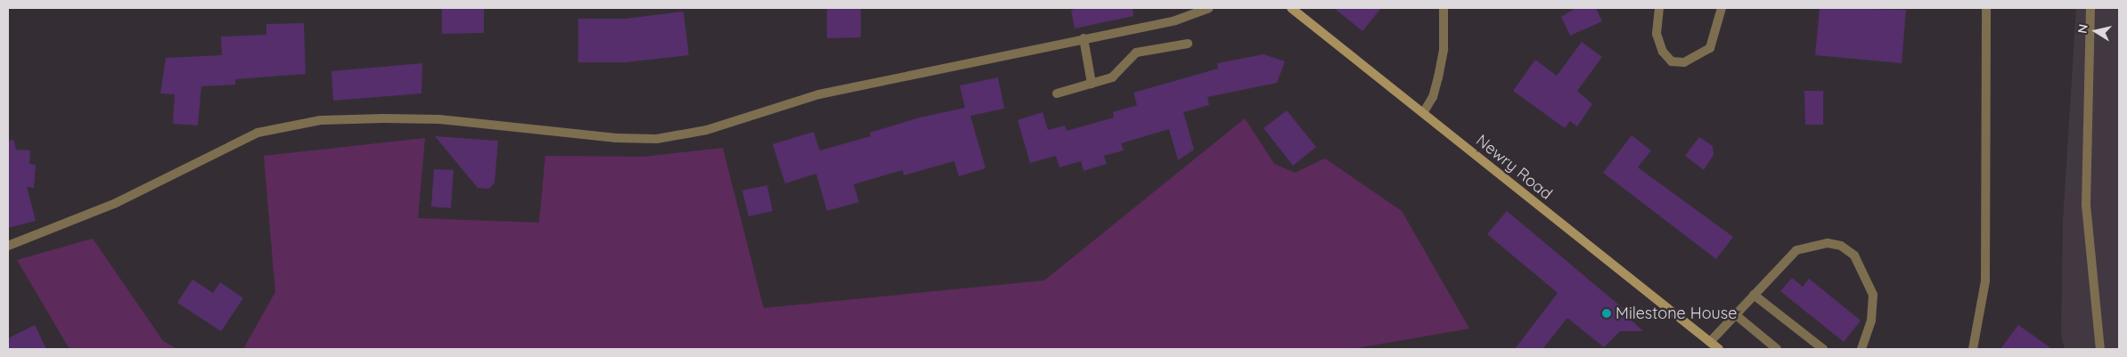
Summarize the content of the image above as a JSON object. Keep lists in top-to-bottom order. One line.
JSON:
{"streets":{"main road":["Newry Road"]},"places":["Milestone House"],"north":"left"}
